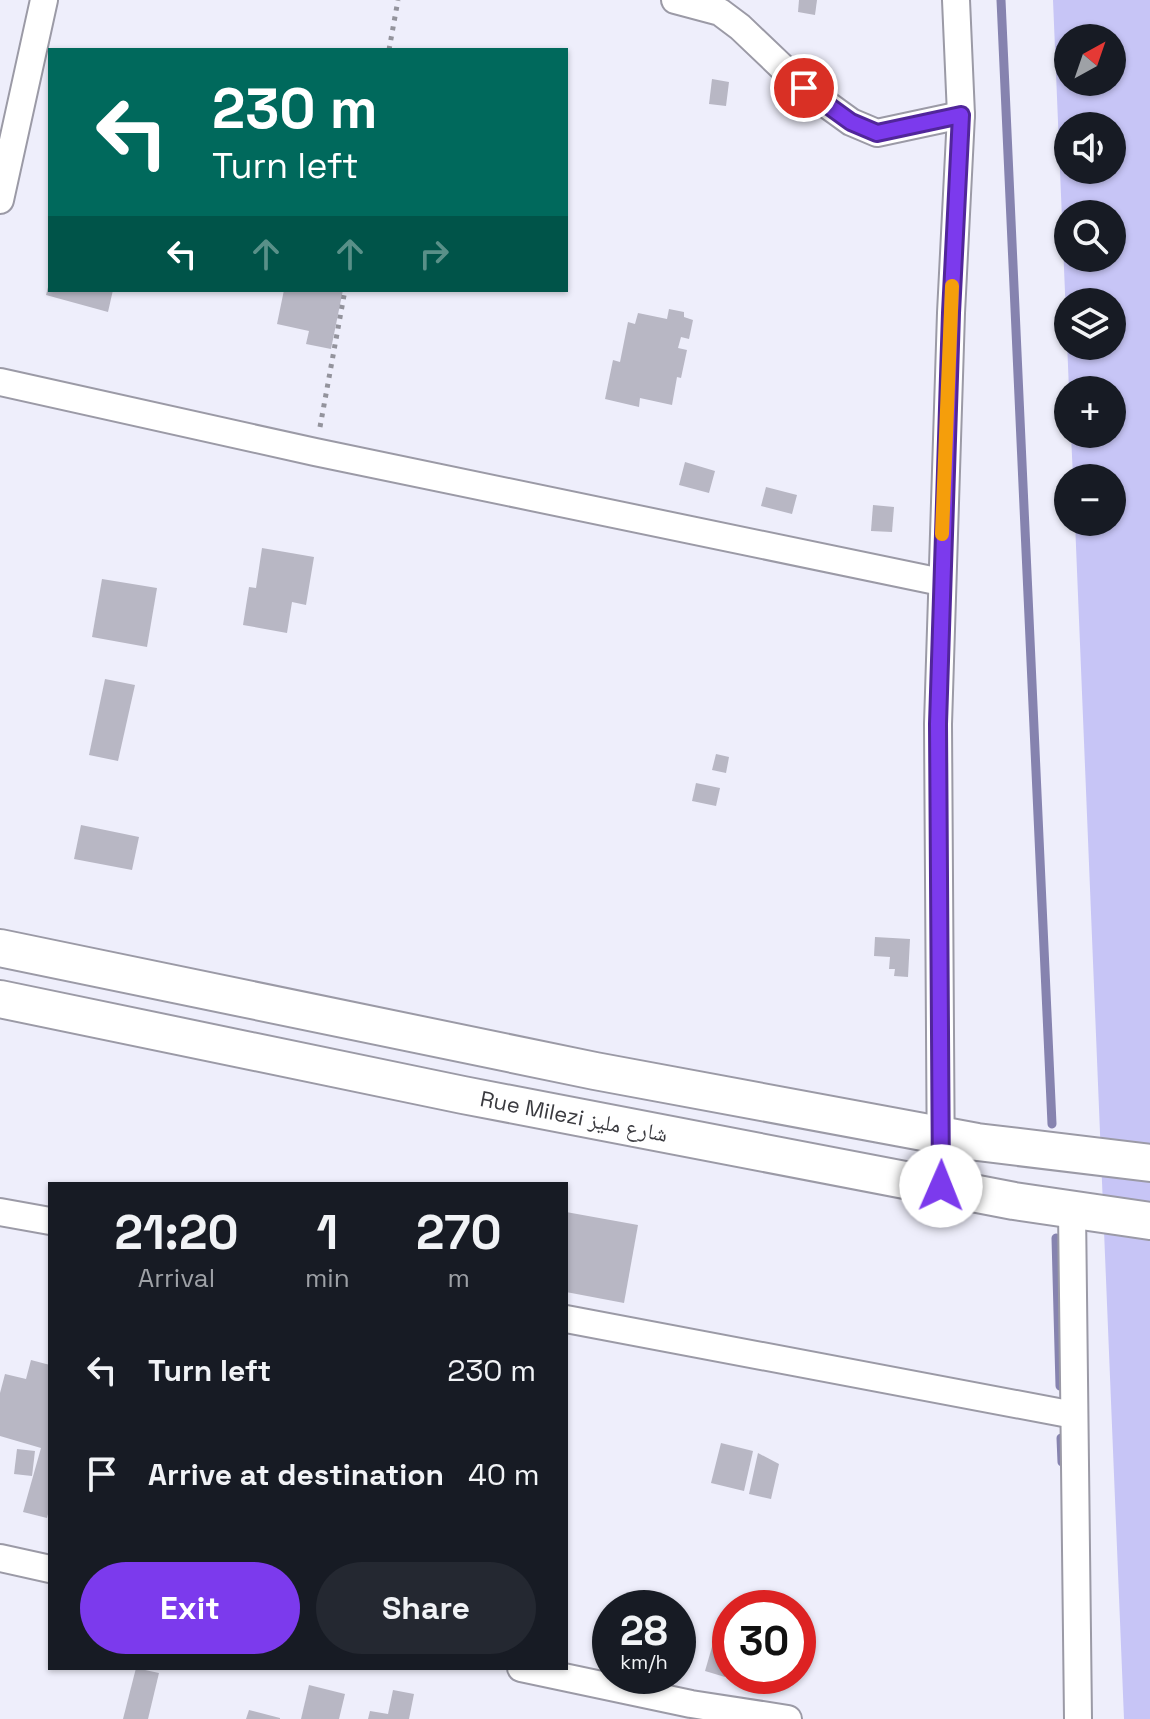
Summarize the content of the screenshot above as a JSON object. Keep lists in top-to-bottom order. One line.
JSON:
{"streets":{"street":["Rue Milezi شارع مليز"]},"north":"top right","page":{"map_buttons":["+","−"],"turn":["230 m","Turn left"],"eta":["21:20","Arrival","1","min","270","m"],"list":[{"name":"Turn left","value":"230 m"},{"name":"Arrive at destination","value":"40 m"}],"buttons":["Exit","Share"],"speed":"28 km/h","limit":"30"}}
